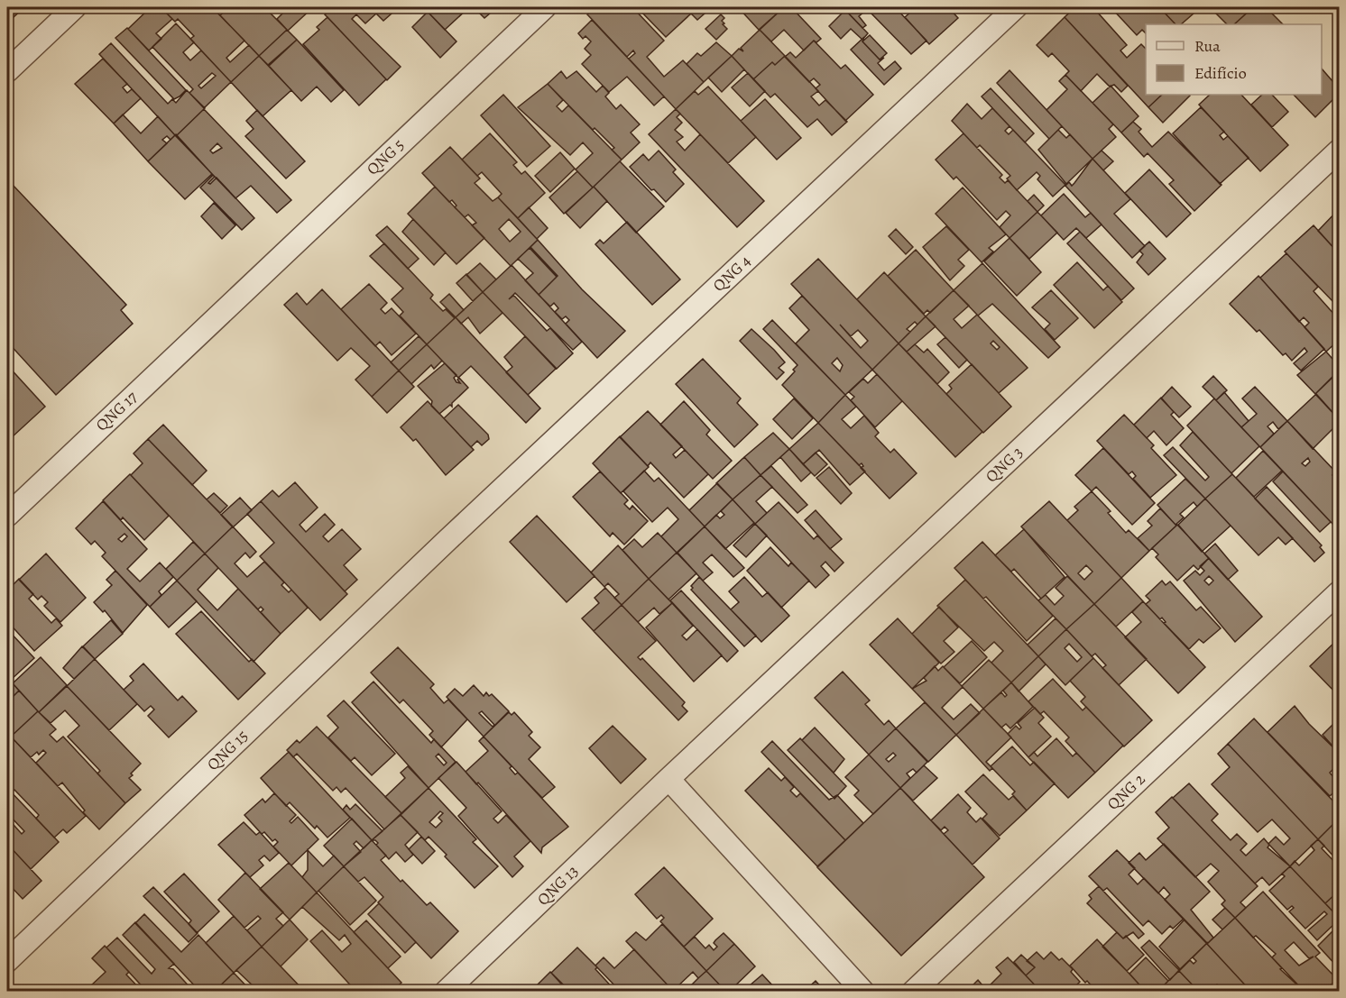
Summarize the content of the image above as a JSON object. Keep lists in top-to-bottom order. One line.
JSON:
{"streets":{"street":["QNG 5","QNG 4","QNG 17","QNG 3","QNG 15","QNG 2","QNG 13"]},"crossings":[["QNG 5","QNG 17"],["QNG 4","QNG 15"],["QNG 3","QNG 13"]],"legend":["Rua","Edifício"]}
